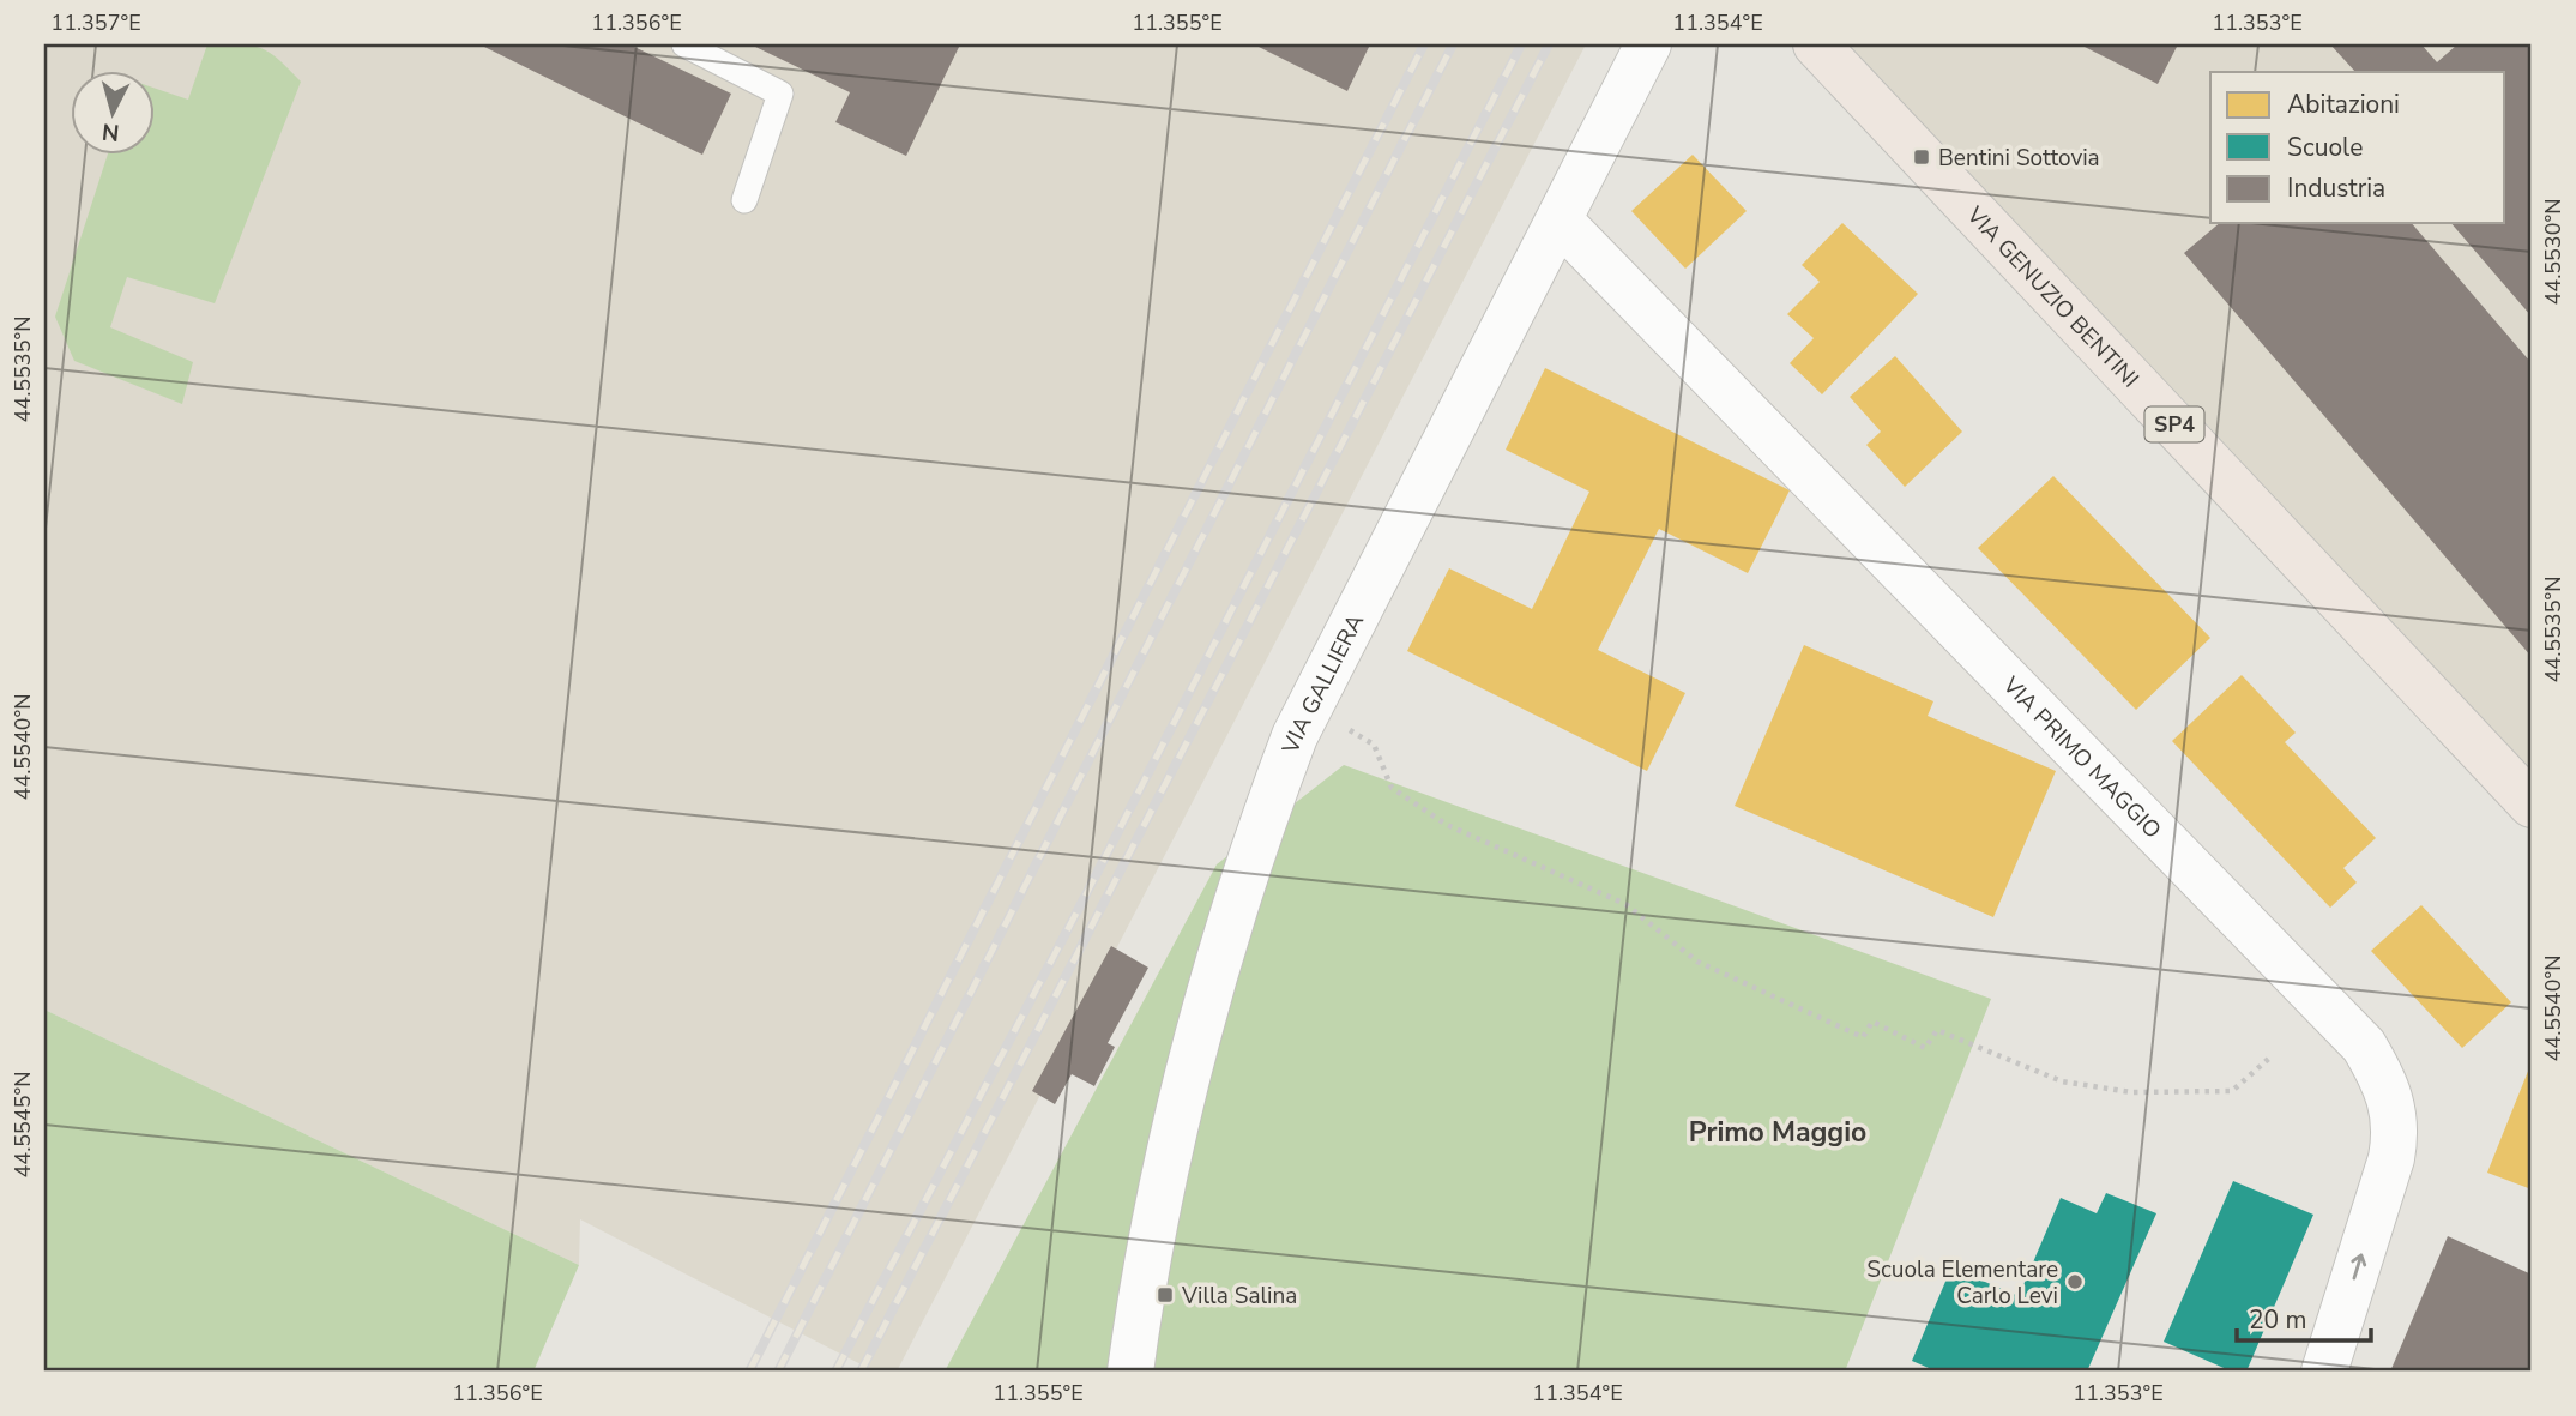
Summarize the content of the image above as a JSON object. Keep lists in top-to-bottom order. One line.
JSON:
{"streets":{"main road":["VIA GENUZIO BENTINI","SP4"],"street":["VIA GALLIERA","VIA PRIMO MAGGIO"]},"crossings":[["VIA GALLIERA","VIA PRIMO MAGGIO"]],"one_way":["VIA PRIMO MAGGIO"],"districts":["Primo Maggio"],"places":{"transit":["Bentini Sottovia","Villa Salina"],"other":["Scuola Elementare Carlo Levi"]},"legend":["Abitazioni","Scuole","Industria"],"scale_bar":"20 m","north":"bottom","coordinates":["11.357°E","11.356°E","11.355°E","11.354°E","11.353°E","44.5530°N","44.5535°N","44.5540°N","44.5545°N"]}
